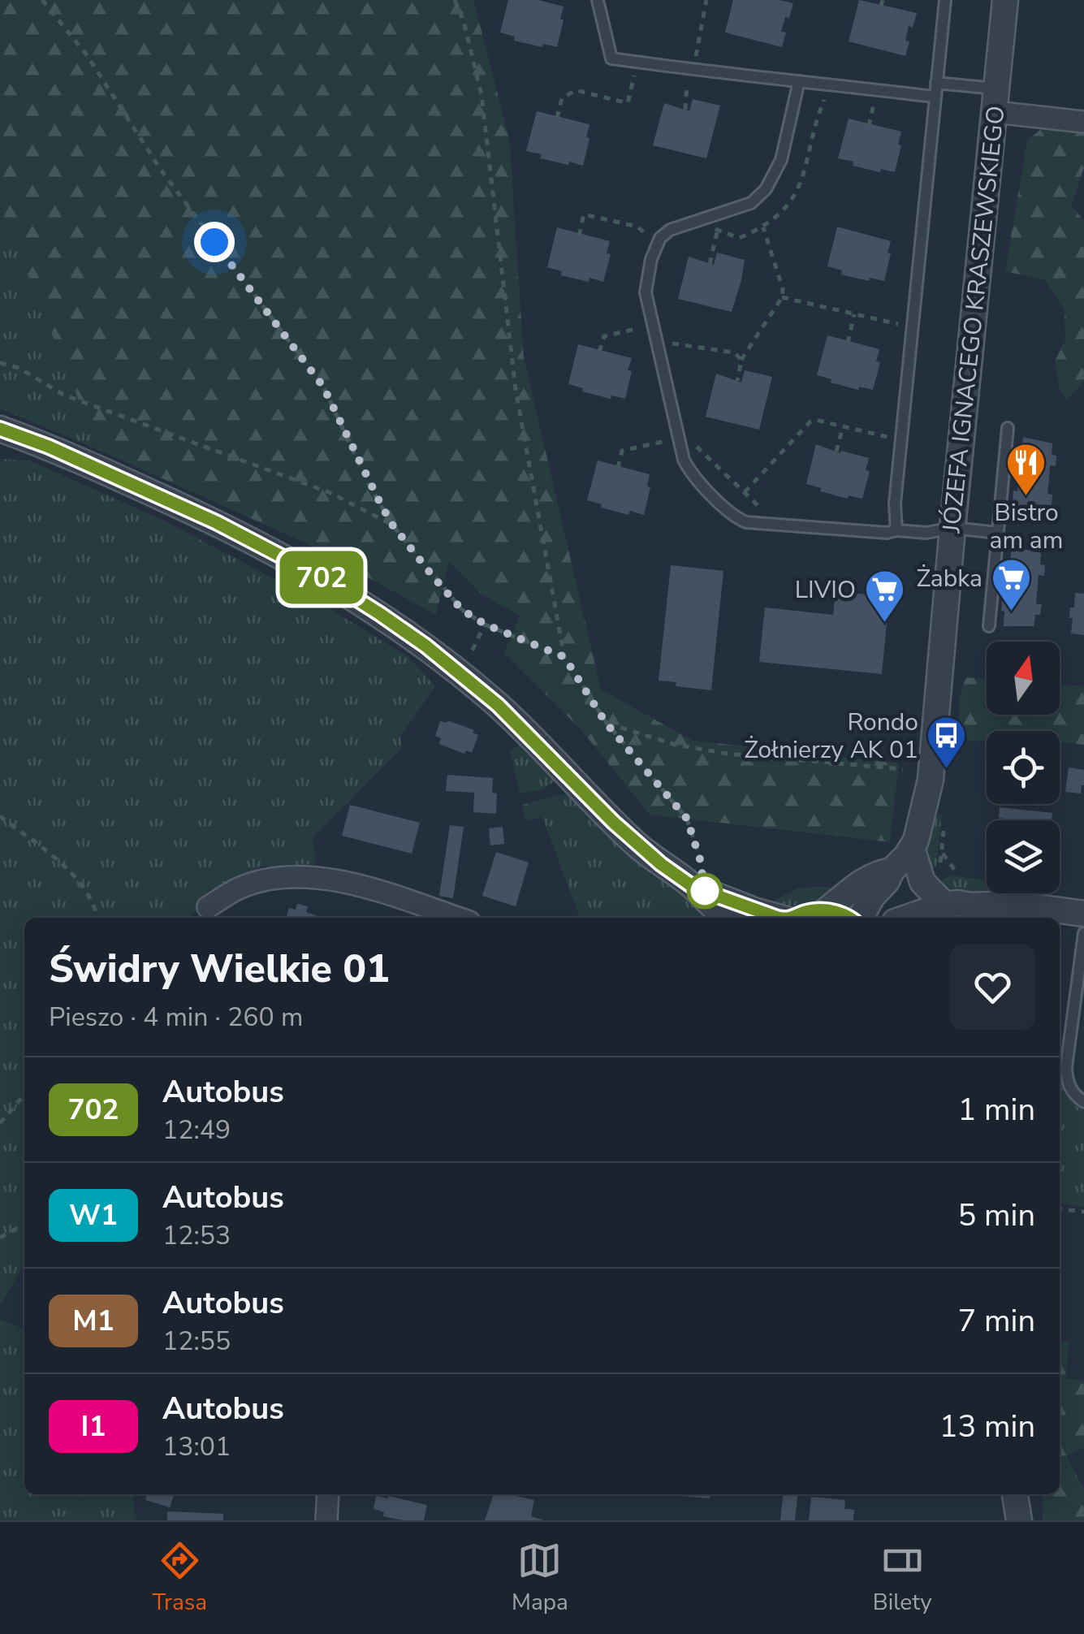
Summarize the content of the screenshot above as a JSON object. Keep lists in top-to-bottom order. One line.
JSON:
{"streets":{"street":["JÓZEFA IGNACEGO KRASZEWSKIEGO"]},"places":{"restaurant":["Bistro am am"],"supermarket":["Żabka","LIVIO"],"bus stop":["Rondo Żołnierzy AK 01"]},"lines":["bus line 702"],"north":"top","page":{"on_map":"702","heading":["Świdry Wielkie 01","Pieszo · 4 min · 260 m"],"list":[{"mark":"702","name":"Autobus","note":"12:49","value":"1 min"},{"mark":"W1","name":"Autobus","note":"12:53","value":"5 min"},{"mark":"M1","name":"Autobus","note":"12:55","value":"7 min"},{"mark":"I1","name":"Autobus","note":"13:01","value":"13 min"}],"tabs":["Trasa","Mapa","Bilety"]}}
